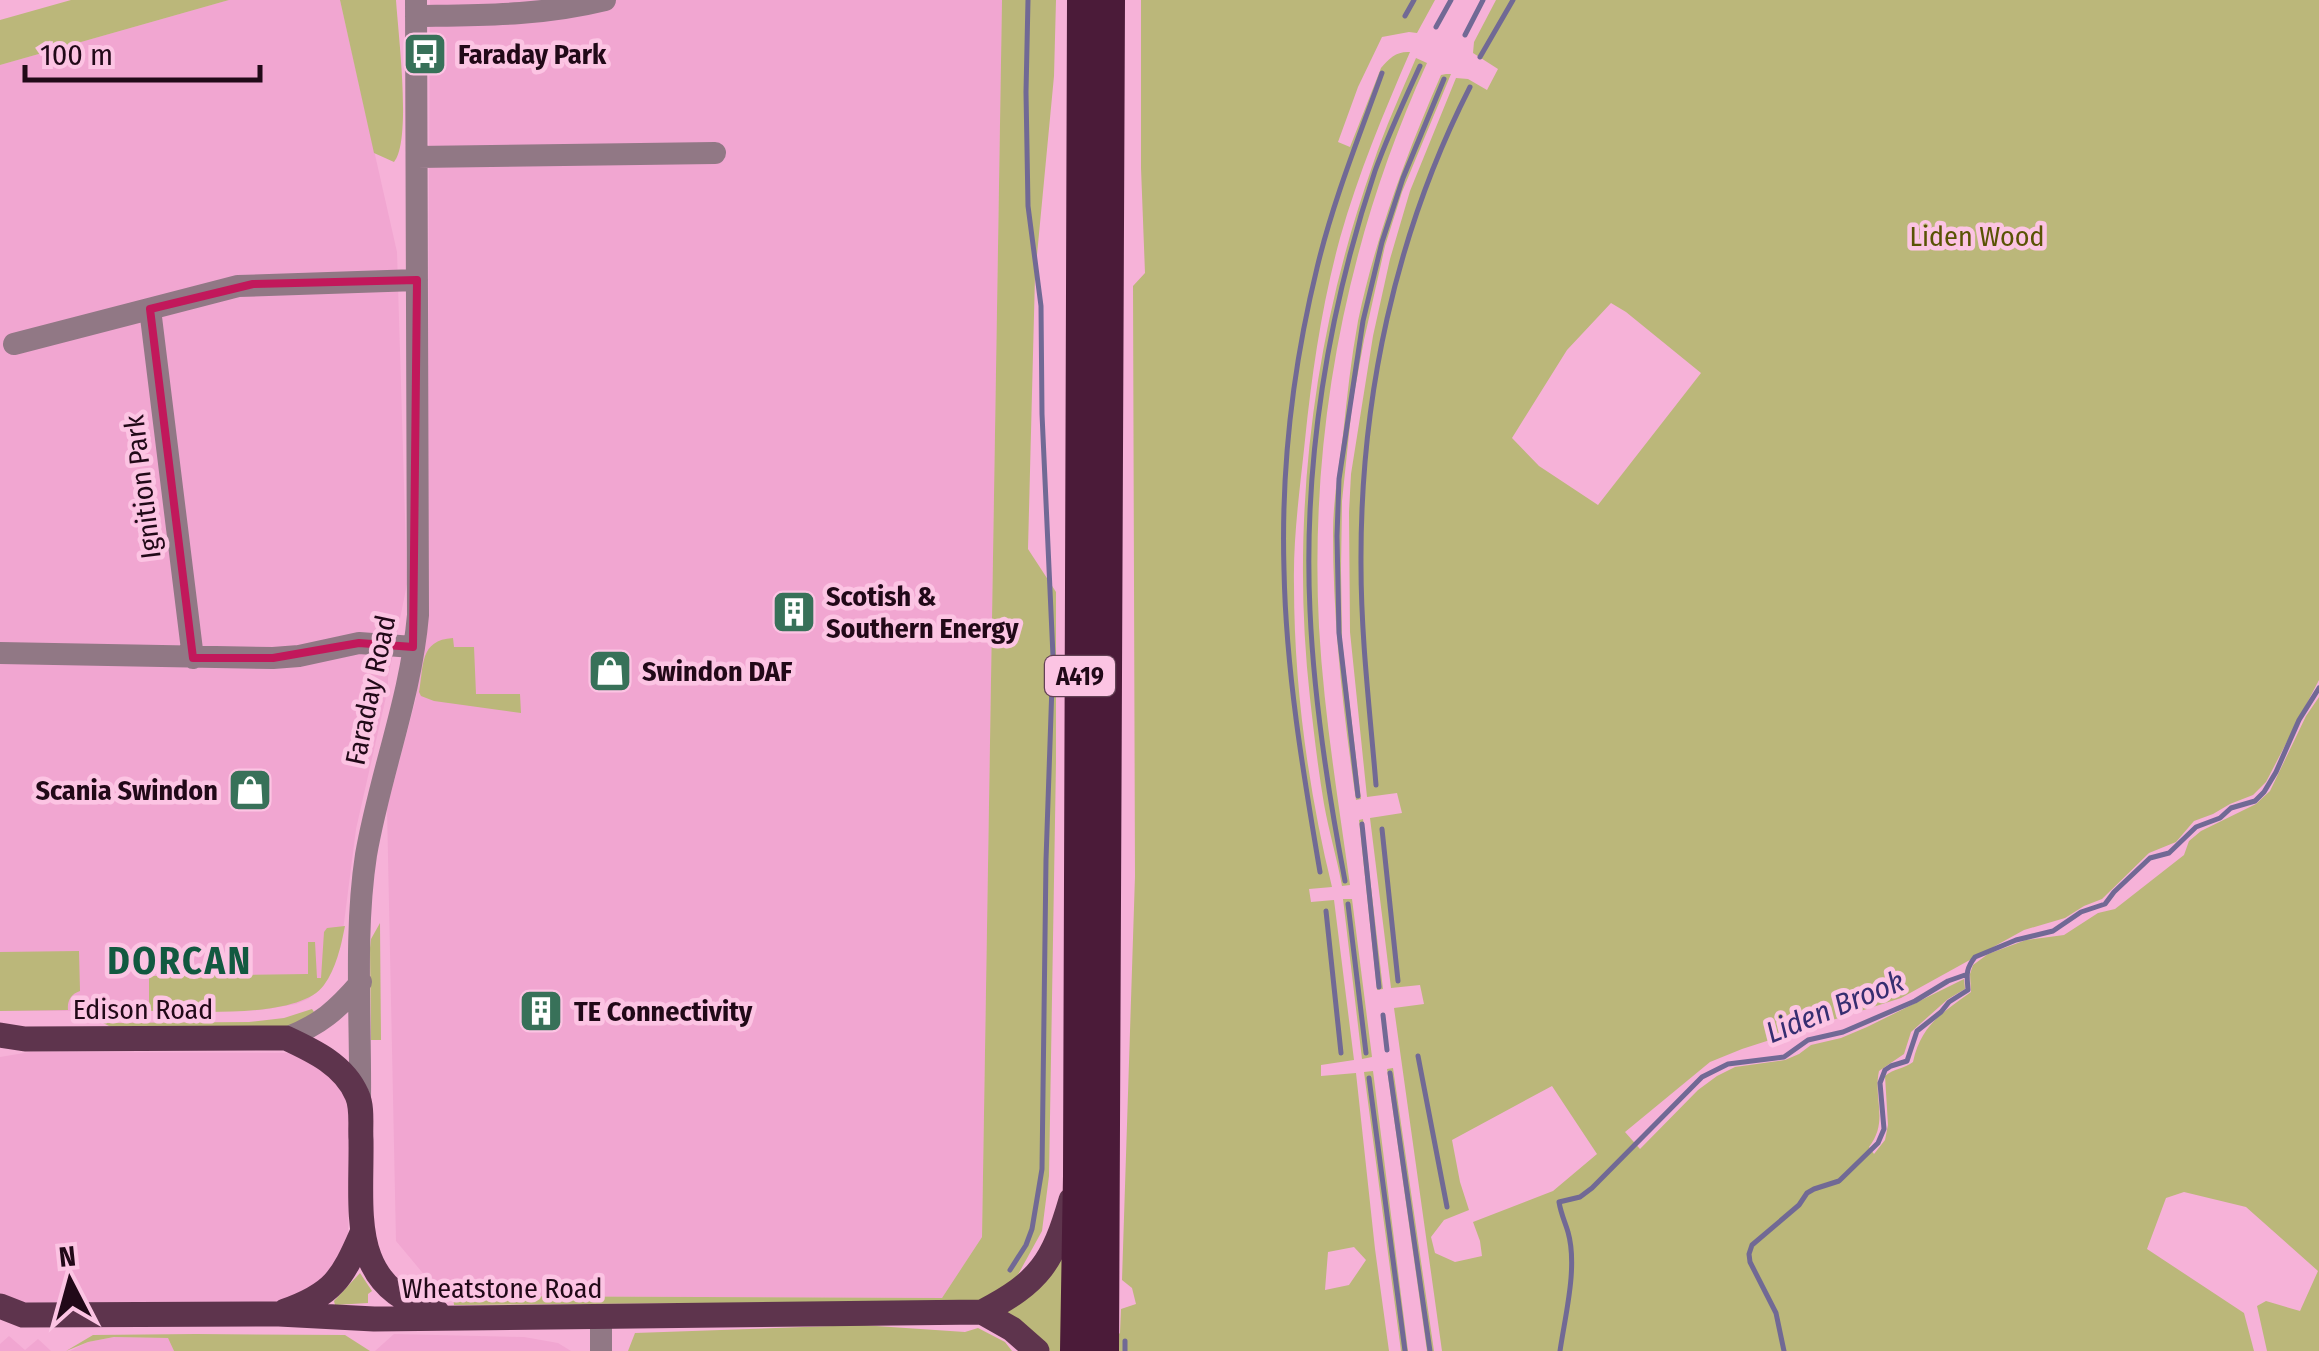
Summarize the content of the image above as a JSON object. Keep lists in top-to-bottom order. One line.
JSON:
{"streets":{"highway":["A419"],"main road":["Faraday Road","Edison Road","Wheatstone Road"],"street":["Ignition Park"]},"crossings":[["Faraday Road","Edison Road"],["Faraday Road","Wheatstone Road"]],"districts":["DORCAN"],"water":["Liden Brook"],"parks":["Liden Wood"],"places":{"bus stop":["Faraday Park"],"building":["Scotish & Southern Energy","TE Connectivity"],"shop":["Swindon DAF","Scania Swindon"]},"scale_bar":"100 m","north":"top"}
